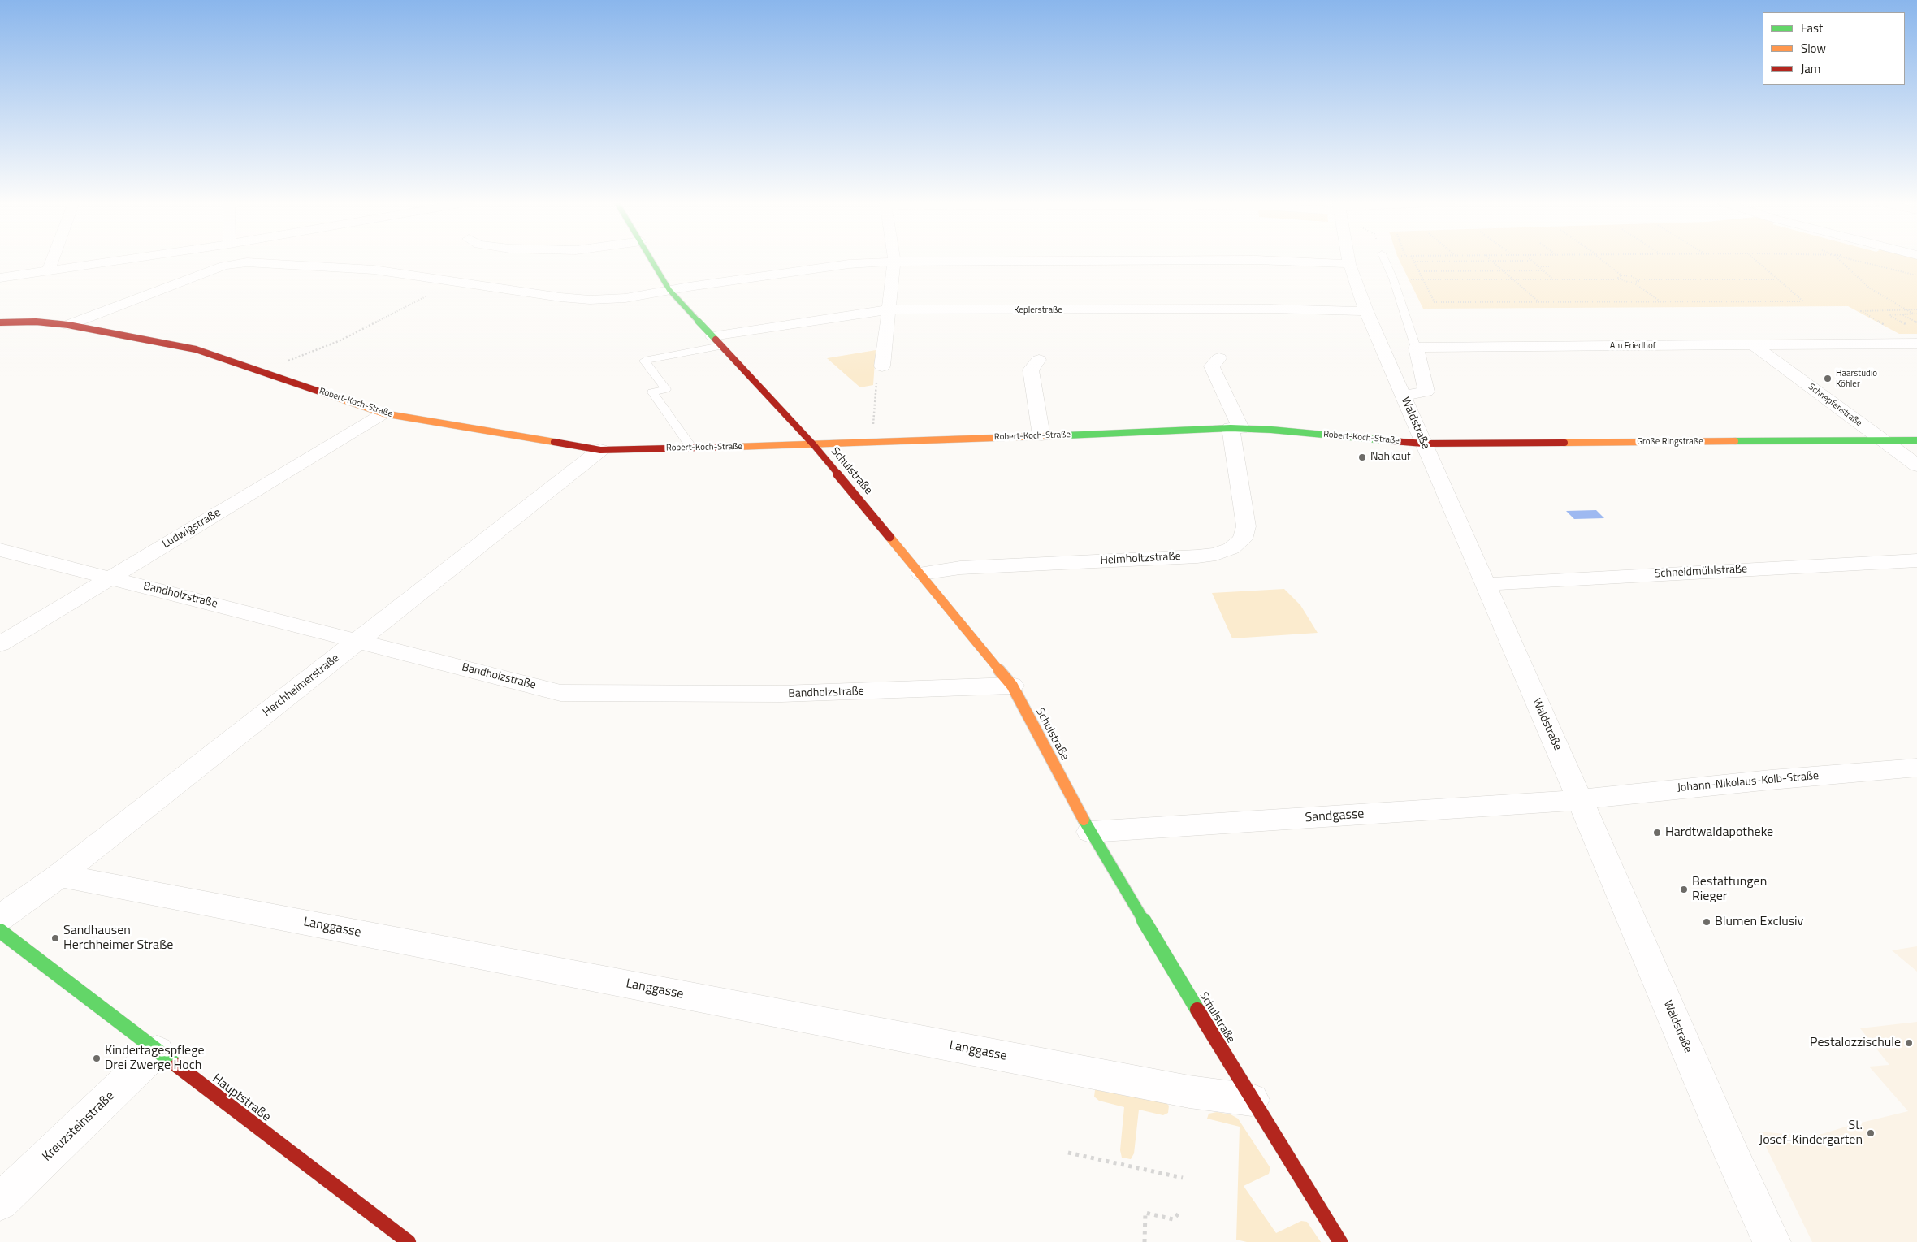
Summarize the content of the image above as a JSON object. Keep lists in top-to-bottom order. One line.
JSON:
{"streets":{"street":["Keplerstraße","Am Friedhof","Robert-Koch-Straße","Schnepfenstraße","Waldstraße","Große Ringstraße","Schulstraße","Ludwigstraße","Helmholtzstraße","Schneidmühlstraße","Bandholzstraße","Herchheimerstraße","Johann-Nikolaus-Kolb-Straße","Sandgasse","Langgasse","Hauptstraße","Kreuzsteinstraße"]},"crossings":[["Keplerstraße","Waldstraße"],["Keplerstraße","Schulstraße"],["Am Friedhof","Schnepfenstraße"],["Robert-Koch-Straße","Waldstraße"],["Robert-Koch-Straße","Große Ringstraße"],["Robert-Koch-Straße","Schulstraße"],["Robert-Koch-Straße","Ludwigstraße"],["Robert-Koch-Straße","Helmholtzstraße"],["Robert-Koch-Straße","Herchheimerstraße"],["Schnepfenstraße","Große Ringstraße"],["Waldstraße","Große Ringstraße"],["Waldstraße","Schneidmühlstraße"],["Waldstraße","Johann-Nikolaus-Kolb-Straße"],["Waldstraße","Sandgasse"],["Schulstraße","Helmholtzstraße"],["Schulstraße","Bandholzstraße"],["Schulstraße","Sandgasse"],["Schulstraße","Langgasse"],["Ludwigstraße","Bandholzstraße"],["Bandholzstraße","Herchheimerstraße"],["Herchheimerstraße","Langgasse"],["Johann-Nikolaus-Kolb-Straße","Sandgasse"],["Hauptstraße","Kreuzsteinstraße"]],"places":["Haarstudio Köhler","Nahkauf","Hardtwaldapotheke","Bestattungen Rieger","Blumen Exclusiv","Sandhausen Herchheimer Straße","Pestalozzischule","Kindertagespflege Drei Zwerge Hoch","St. Josef-Kindergarten"],"legend":["Fast","Slow","Jam"]}
